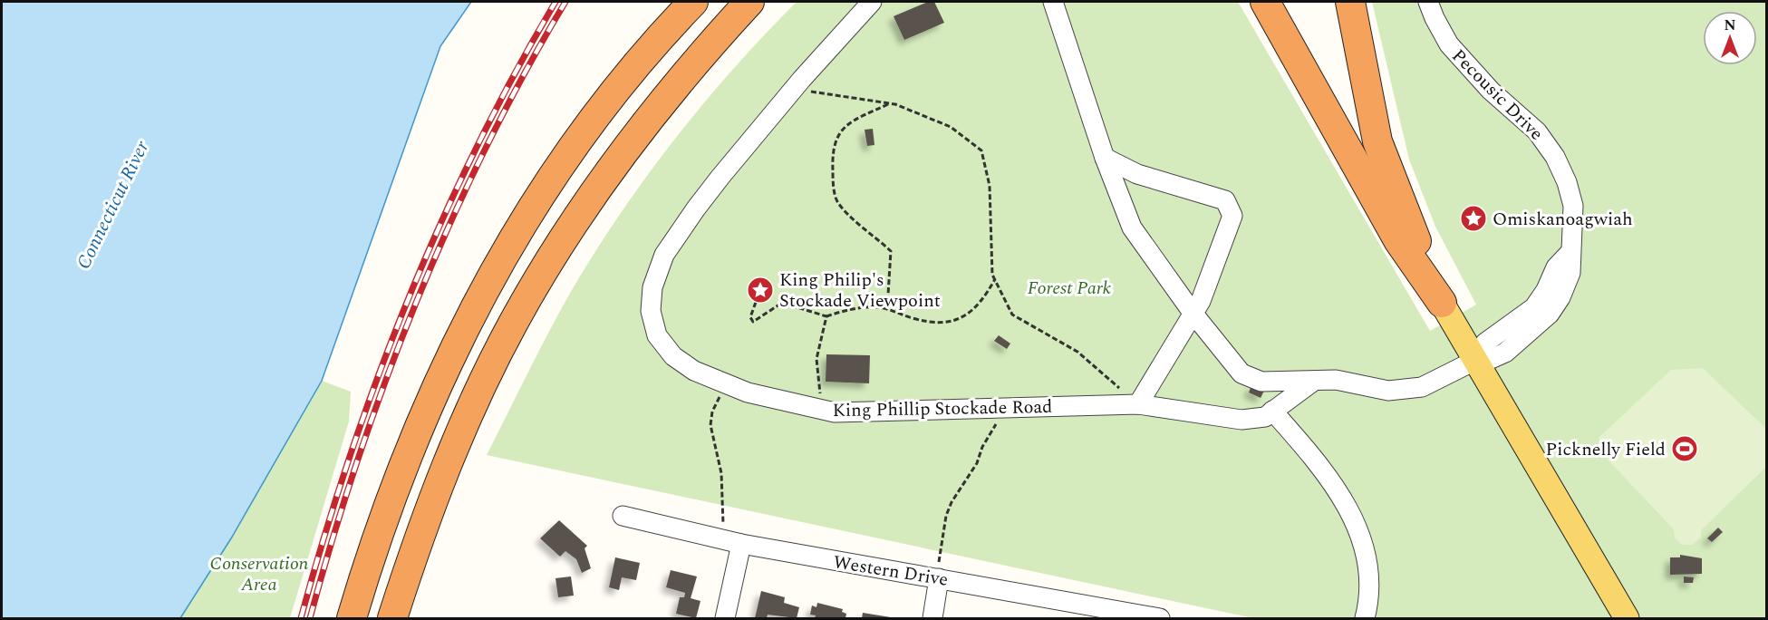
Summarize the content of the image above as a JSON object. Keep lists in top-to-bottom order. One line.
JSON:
{"streets":{"street":["Pecousic Drive","King Phillip Stockade Road","Western Drive"]},"water":["Connecticut River"],"parks":["Forest Park","Conservation Area"],"places":{"place":["Omiskanoagwiah","King Philip's Stockade Viewpoint"],"sports":["Picknelly Field"]},"north":"top"}
